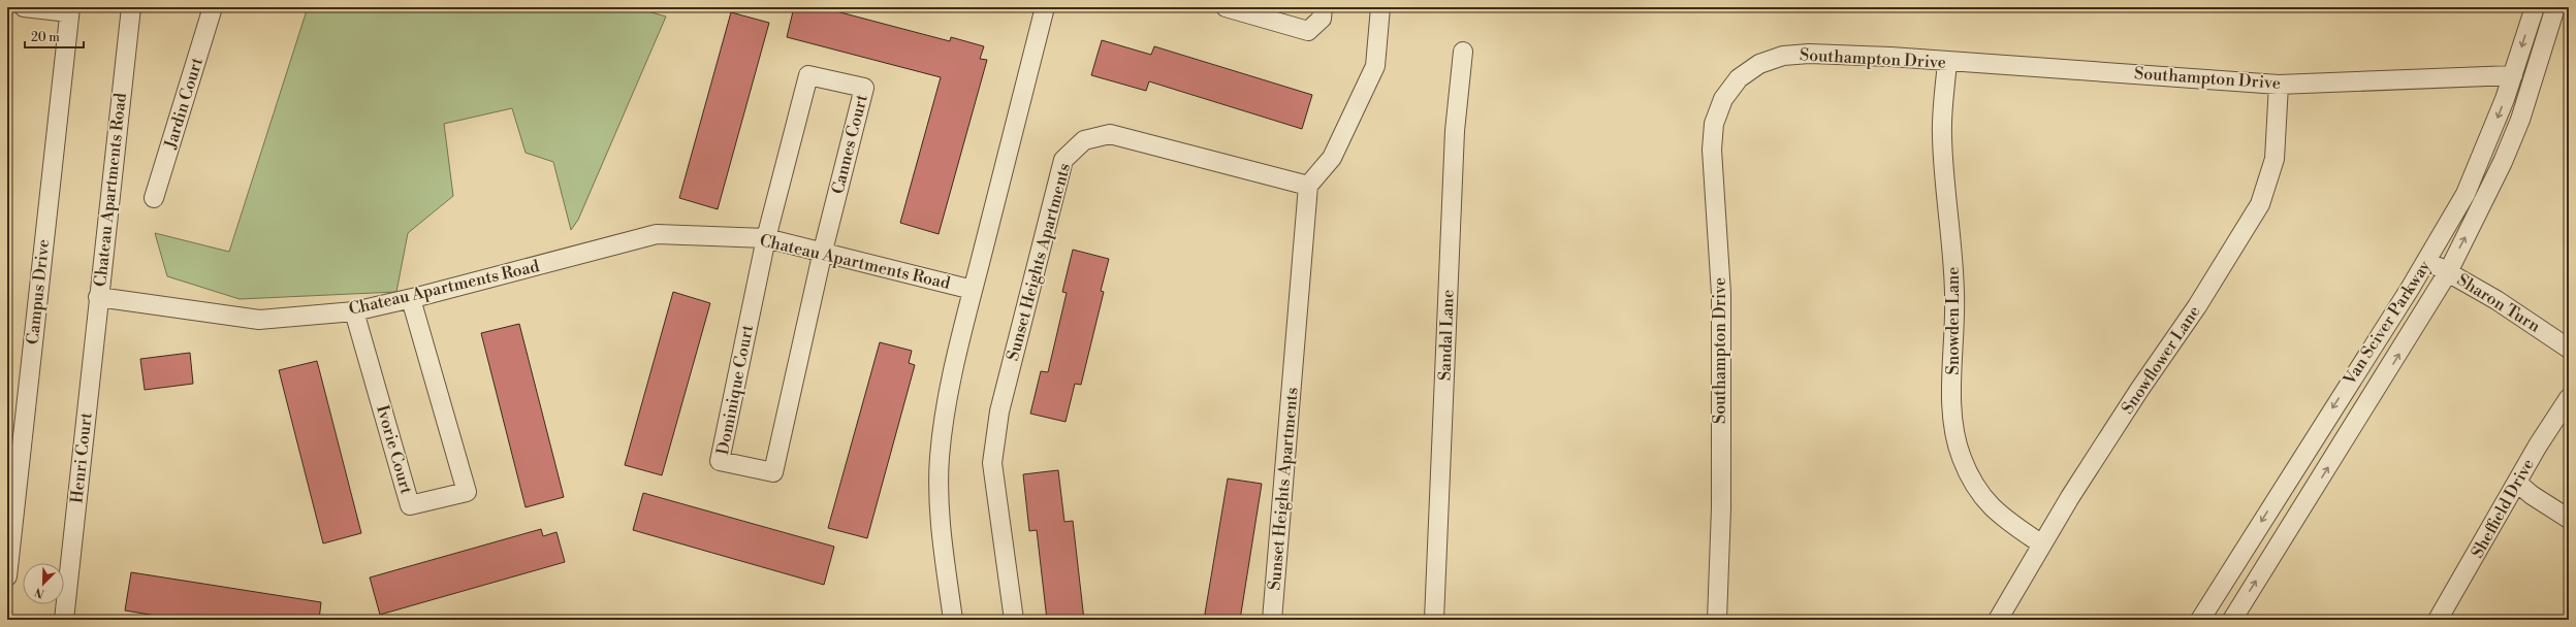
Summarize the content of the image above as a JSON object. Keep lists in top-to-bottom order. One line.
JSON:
{"streets":{"street":["Southampton Drive","Jardin Court","Cannes Court","Chateau Apartments Road","Sunset Heights Apartments","Campus Drive","Sharon Turn","Snowden Lane","Van Sciver Parkway","Sandal Lane","Snowflower Lane","Dominique Court","Ivorie Court","Henri Court","Sheffield Drive"]},"crossings":[["Southampton Drive","Snowden Lane"],["Southampton Drive","Van Sciver Parkway"],["Southampton Drive","Snowflower Lane"],["Cannes Court","Chateau Apartments Road"],["Cannes Court","Dominique Court"],["Chateau Apartments Road","Dominique Court"],["Chateau Apartments Road","Ivorie Court"],["Chateau Apartments Road","Henri Court"],["Sharon Turn","Van Sciver Parkway"],["Snowden Lane","Snowflower Lane"]],"scale_bar":"20 m","north":"bottom left"}
